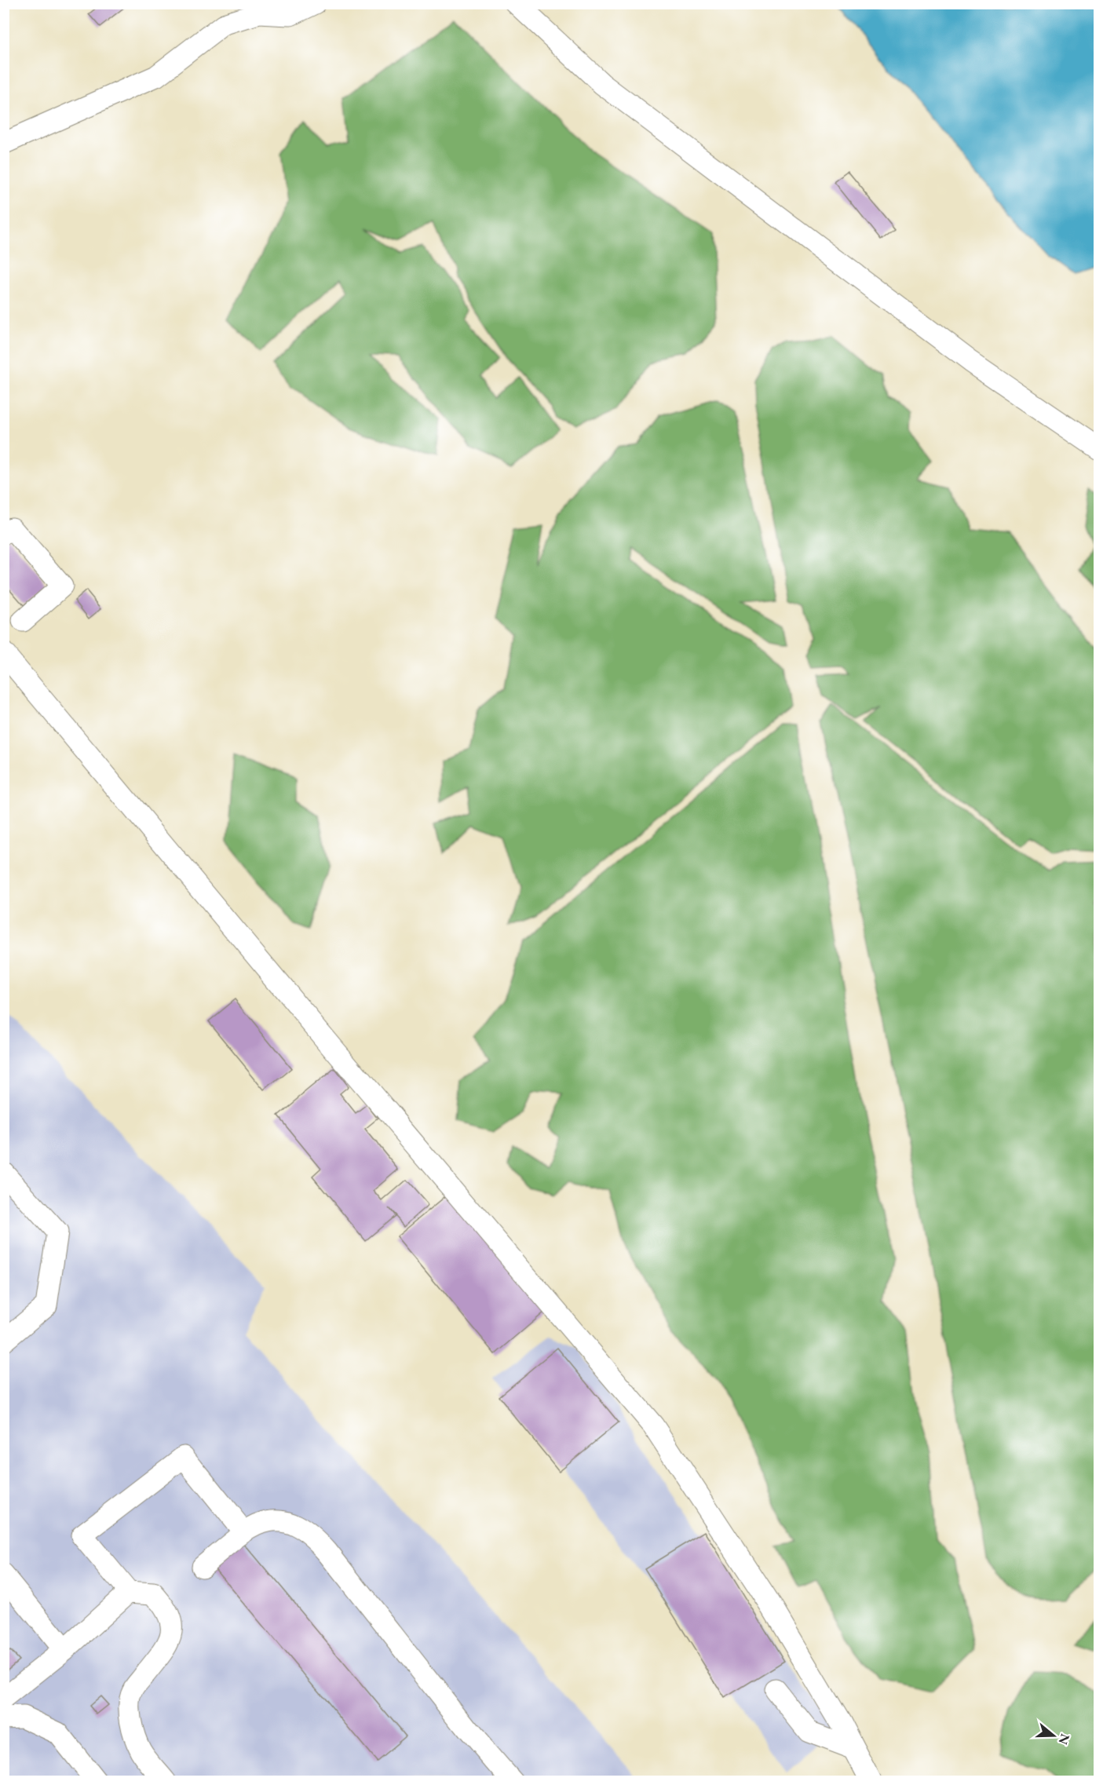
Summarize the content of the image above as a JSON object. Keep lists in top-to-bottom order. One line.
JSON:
{"north":"right"}
